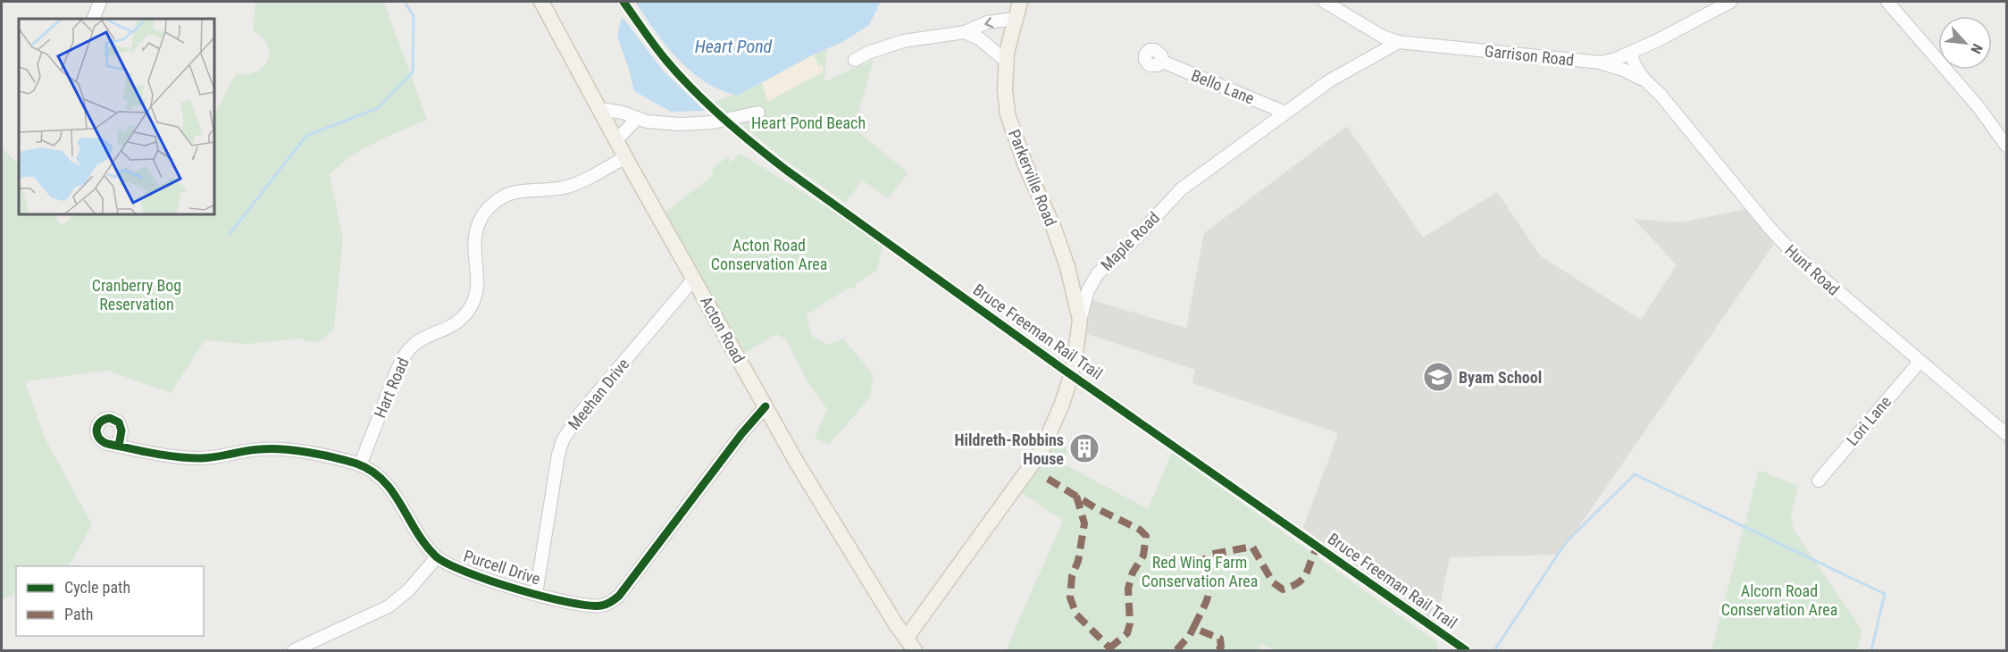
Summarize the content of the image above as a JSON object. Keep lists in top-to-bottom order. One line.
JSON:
{"streets":{"main road":["Parkerville Road","Maple Road","Acton Road"],"street":["Garrison Road","Bello Lane","Hunt Road","Hart Road","Meehan Drive","Lori Lane","Purcell Drive"],"cycle path":["Bruce Freeman Rail Trail"]},"crossings":[["Garrison Road","Maple Road"],["Garrison Road","Hunt Road"],["Bello Lane","Maple Road"],["Parkerville Road","Maple Road"],["Maple Road","Acton Road"],["Hunt Road","Lori Lane"],["Acton Road","Hart Road"],["Acton Road","Meehan Drive"],["Acton Road","Purcell Drive"],["Hart Road","Purcell Drive"],["Meehan Drive","Purcell Drive"]],"water":["Heart Pond"],"parks":["Heart Pond Beach","Acton Road Conservation Area","Cranberry Bog Reservation","Red Wing Farm Conservation Area","Alcorn Road Conservation Area"],"places":{"school or university":["Byam School"],"building":["Hildreth-Robbins House"]},"legend":["Cycle path","Path"],"north":"bottom right"}
